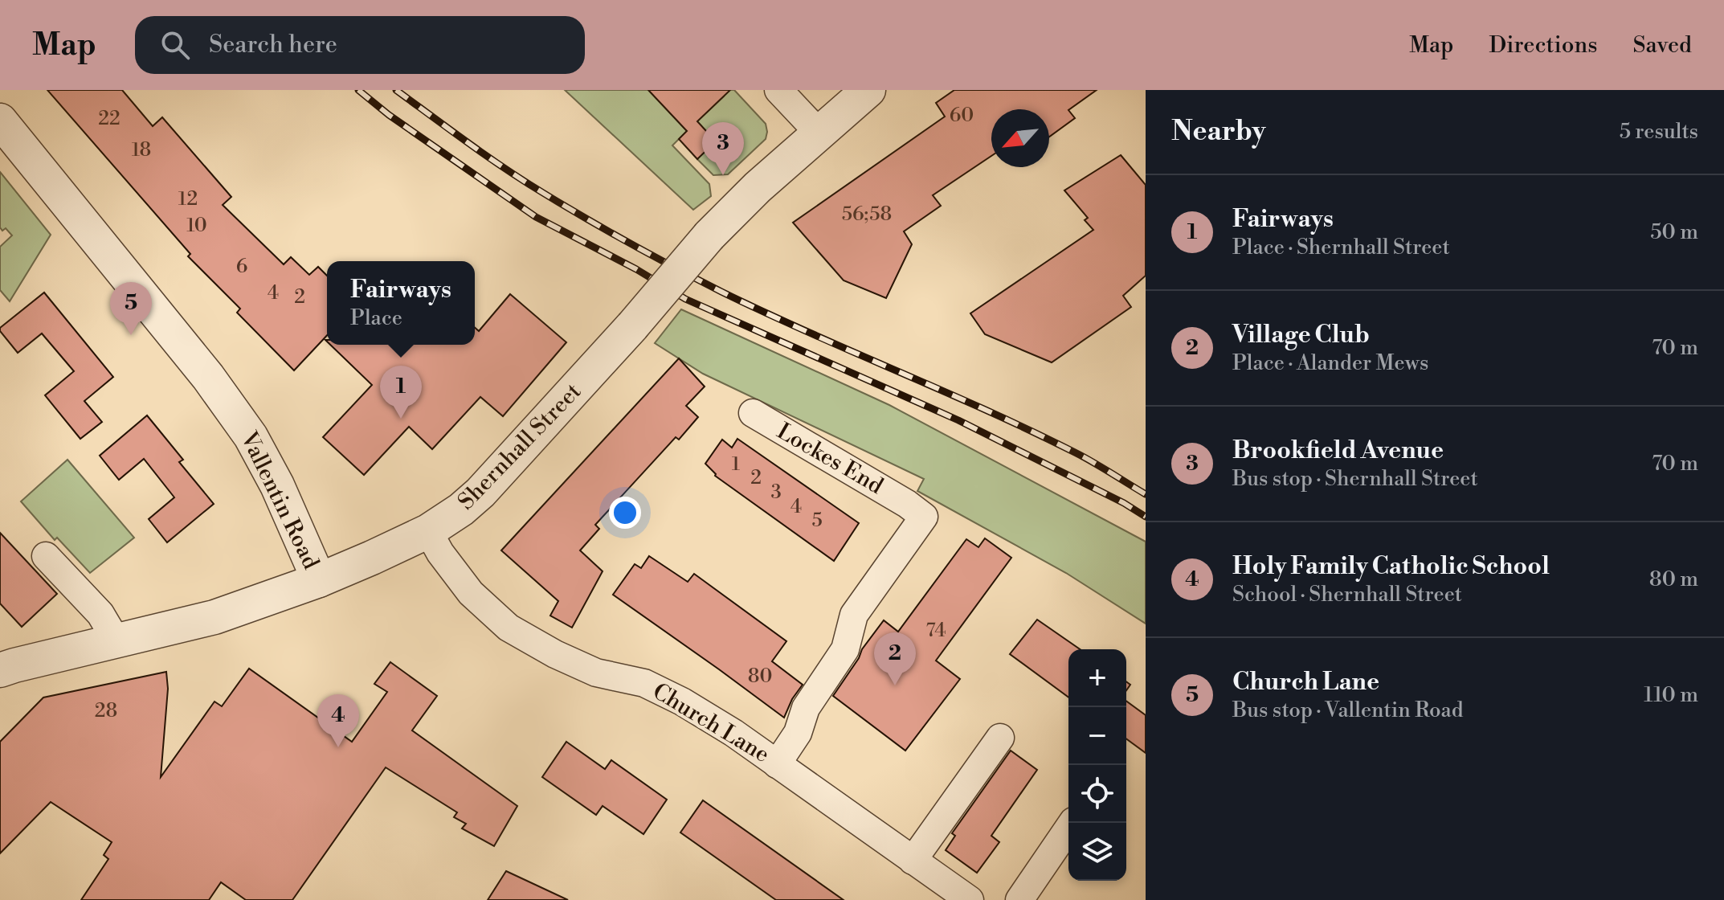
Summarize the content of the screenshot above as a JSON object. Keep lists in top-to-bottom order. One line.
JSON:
{"streets":{"street":["Shernhall Street","Lockes End","Vallentin Road","Church Lane"]},"crossings":[["Shernhall Street","Vallentin Road"],["Shernhall Street","Church Lane"],["Lockes End","Church Lane"]],"house_numbers":["60","22","18","12","56;58","10","6","4","2","1","2","3","4","5","74","80","28"],"north":"bottom left","page":{"header":"Map","search":"Search here","nav":["Map","Directions","Saved"],"heading":["Nearby","5 results"],"pins":["3","5","1","2","4"],"list":[{"mark":"1","name":"Fairways","note":"Place · Shernhall Street","value":"50 m"},{"mark":"2","name":"Village Club","note":"Place · Alander Mews","value":"70 m"},{"mark":"3","name":"Brookfield Avenue","note":"Bus stop · Shernhall Street","value":"70 m"},{"mark":"4","name":"Holy Family Catholic School","note":"School · Shernhall Street","value":"80 m"},{"mark":"5","name":"Church Lane","note":"Bus stop · Vallentin Road","value":"110 m"}],"popup":["Fairways","Place"],"map_buttons":["+","−"]}}
